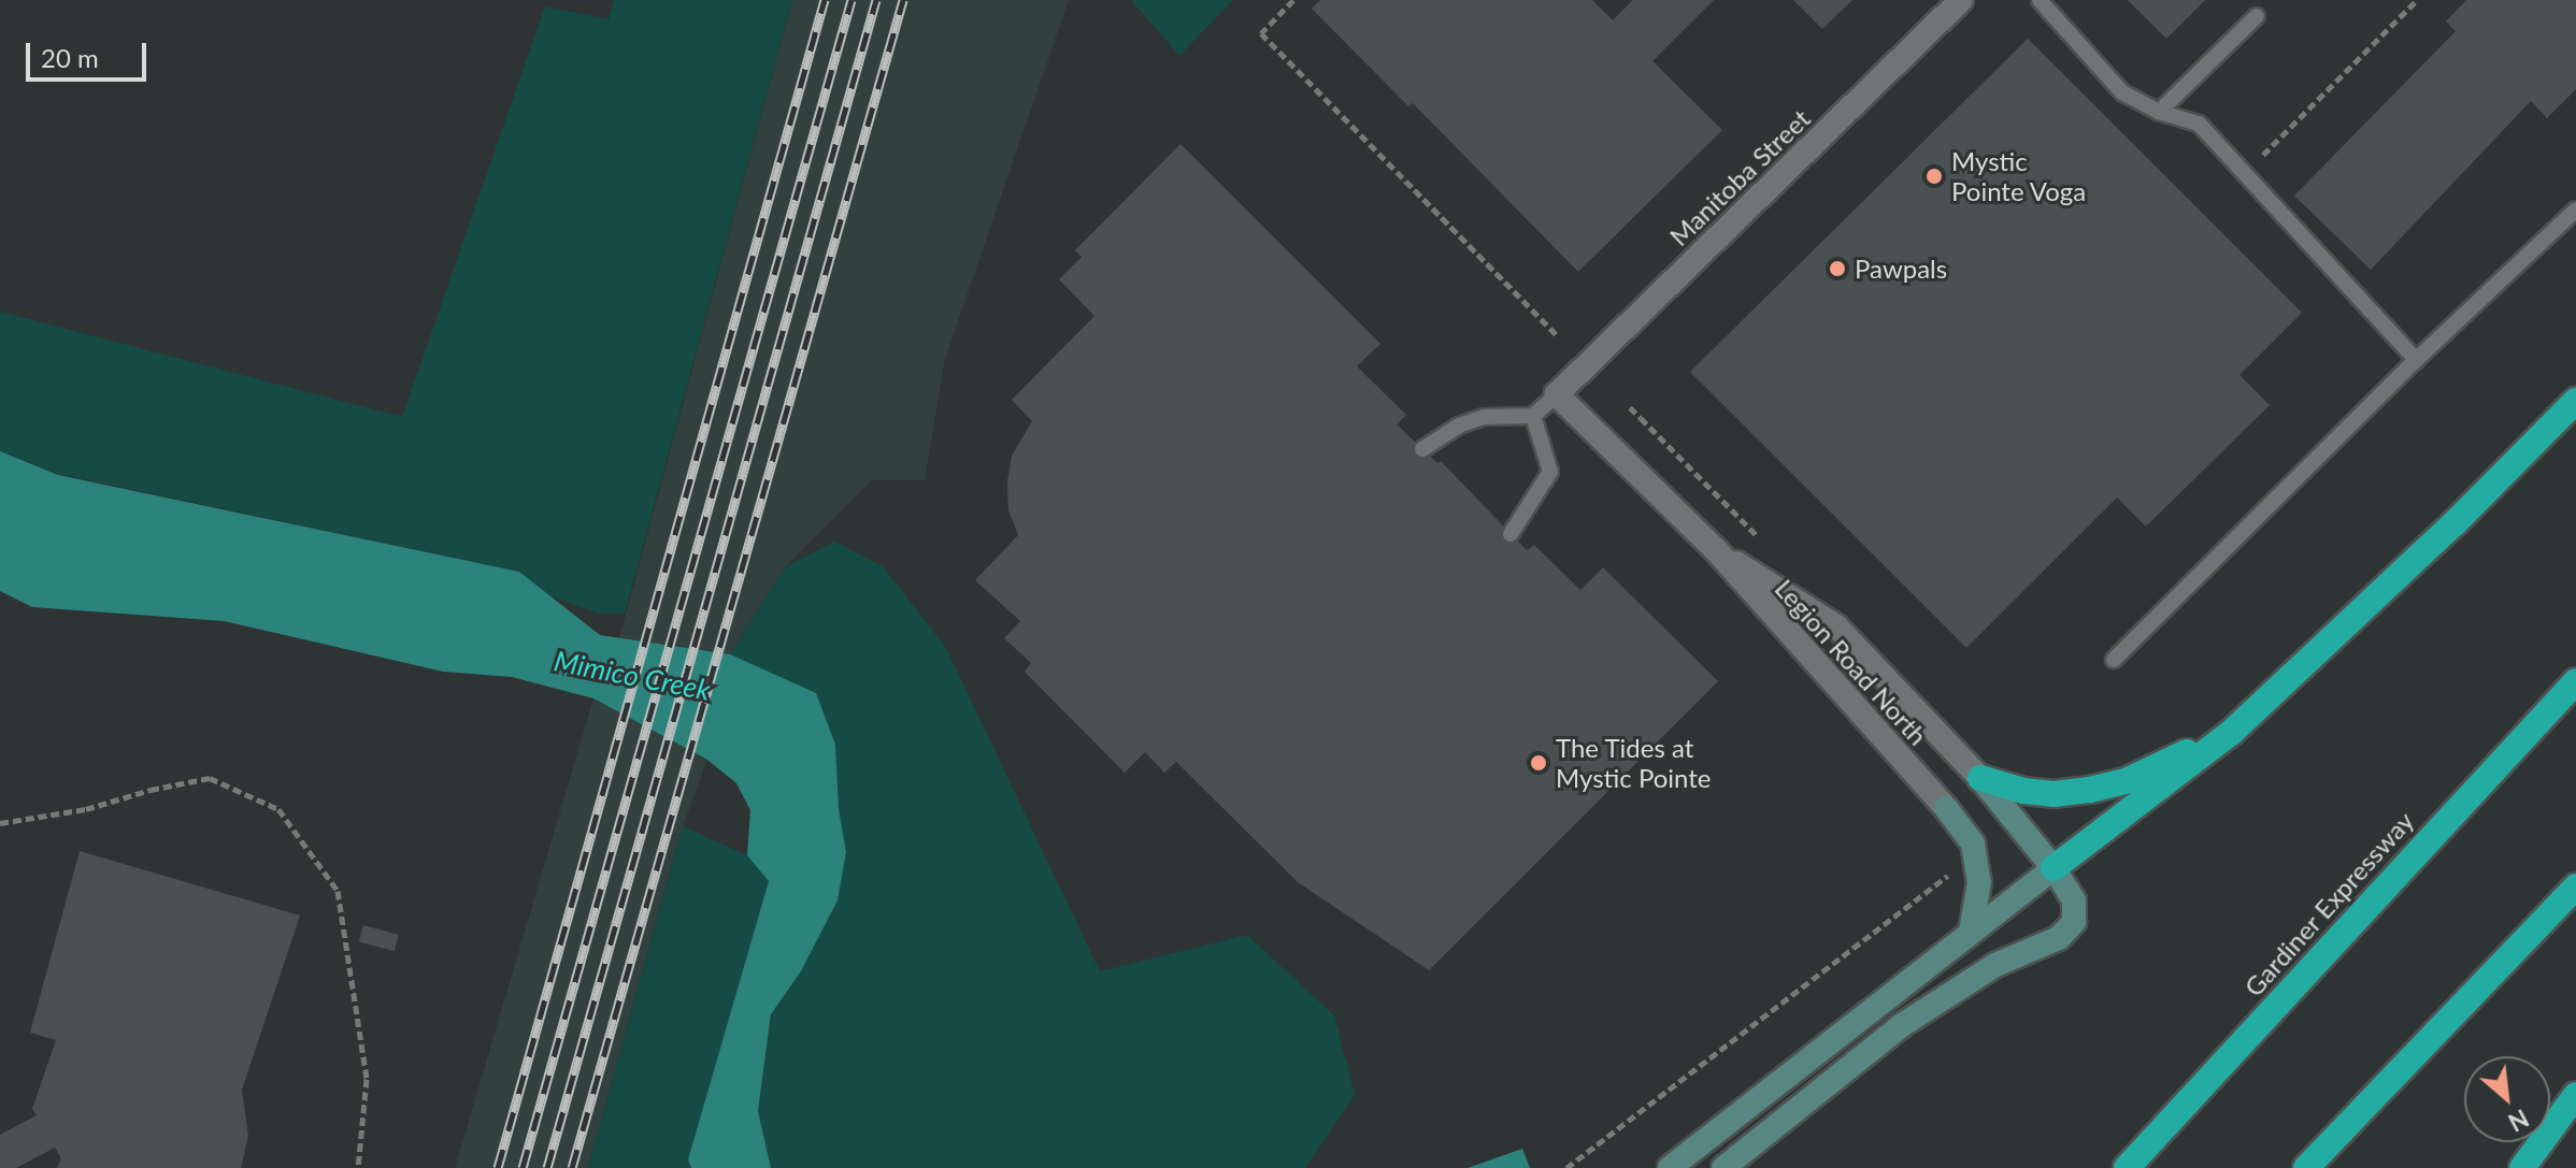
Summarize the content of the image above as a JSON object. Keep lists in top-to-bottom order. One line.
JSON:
{"streets":{"highway":["Gardiner Expressway"],"street":["Manitoba Street","Legion Road North"]},"crossings":[["Manitoba Street","Legion Road North"]],"water":["Mimico Creek"],"places":["Mystic Pointe Voga","Pawpals","The Tides at Mystic Pointe"],"scale_bar":"20 m","north":"bottom right"}
